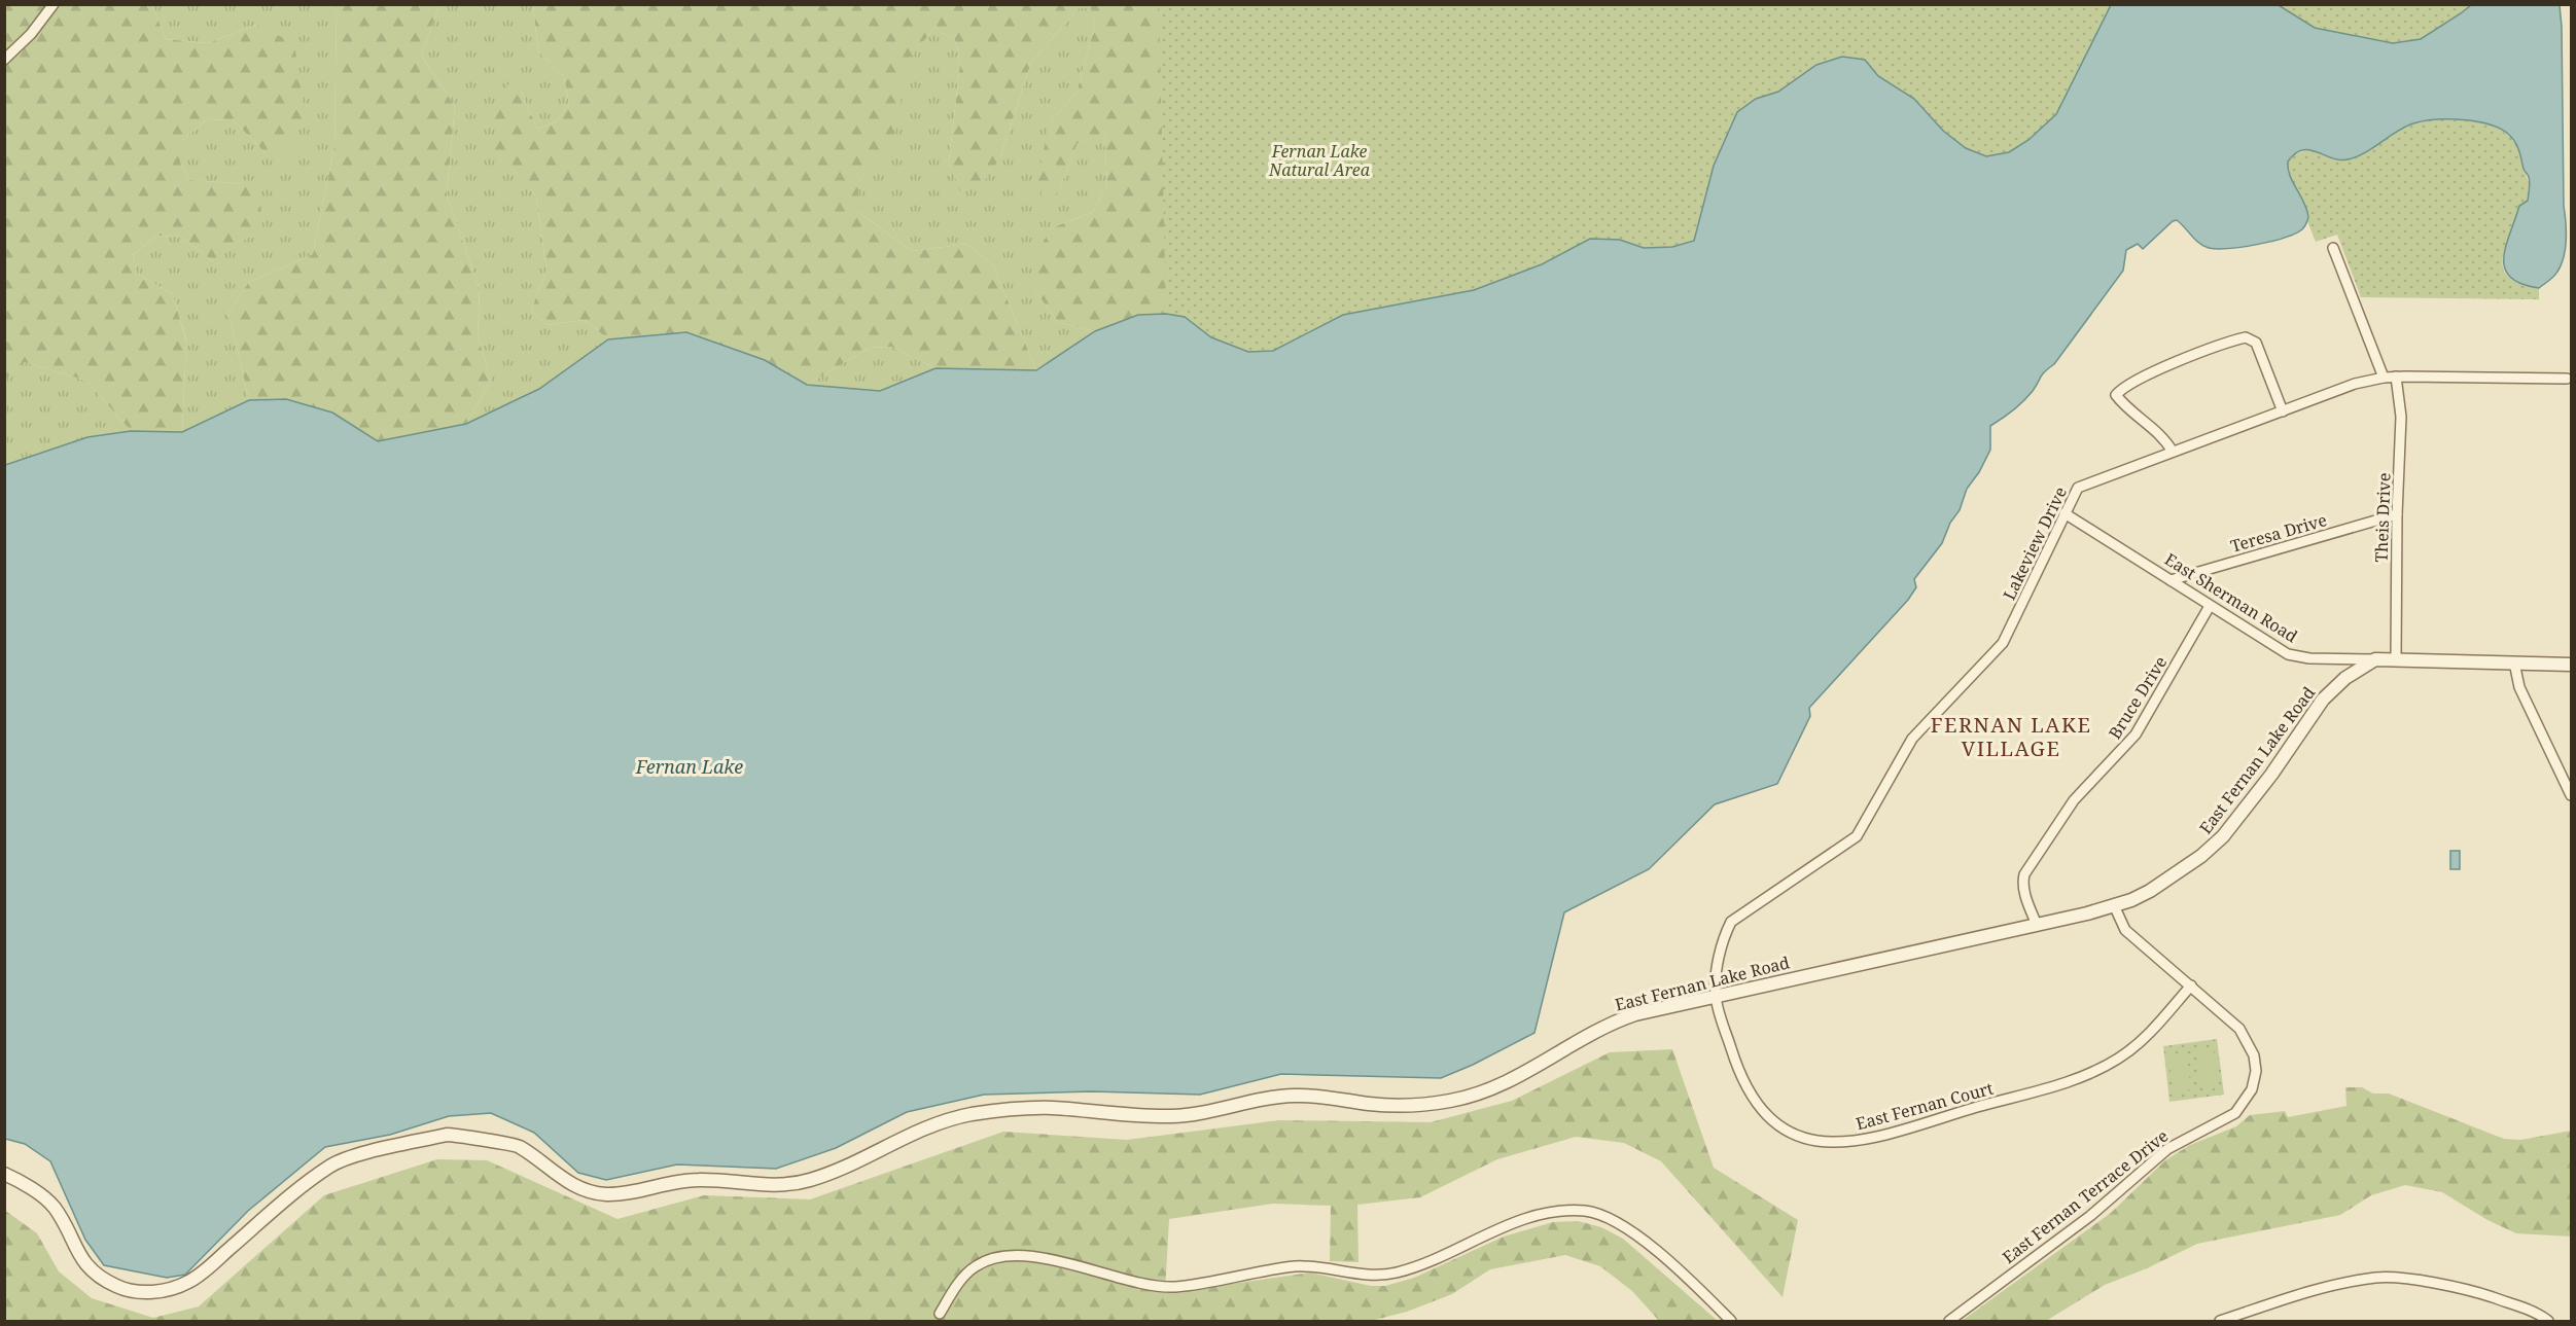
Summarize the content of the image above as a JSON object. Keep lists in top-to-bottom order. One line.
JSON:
{"streets":{"street":["Theis Drive","Teresa Drive","Lakeview Drive","East Sherman Road","Bruce Drive","East Fernan Lake Road","East Fernan Court","East Fernan Terrace Drive"]},"crossings":[["Theis Drive","Teresa Drive"],["Theis Drive","Lakeview Drive"],["Theis Drive","East Sherman Road"],["Teresa Drive","East Sherman Road"],["Lakeview Drive","East Sherman Road"],["Lakeview Drive","East Fernan Lake Road"],["Lakeview Drive","East Fernan Court"],["East Sherman Road","Bruce Drive"],["East Sherman Road","East Fernan Lake Road"],["Bruce Drive","East Fernan Lake Road"],["East Fernan Lake Road","East Fernan Court"],["East Fernan Lake Road","East Fernan Terrace Drive"],["East Fernan Court","East Fernan Terrace Drive"]],"districts":["FERNAN LAKE VILLAGE"],"water":["Fernan Lake"],"parks":["Fernan Lake Natural Area"]}
